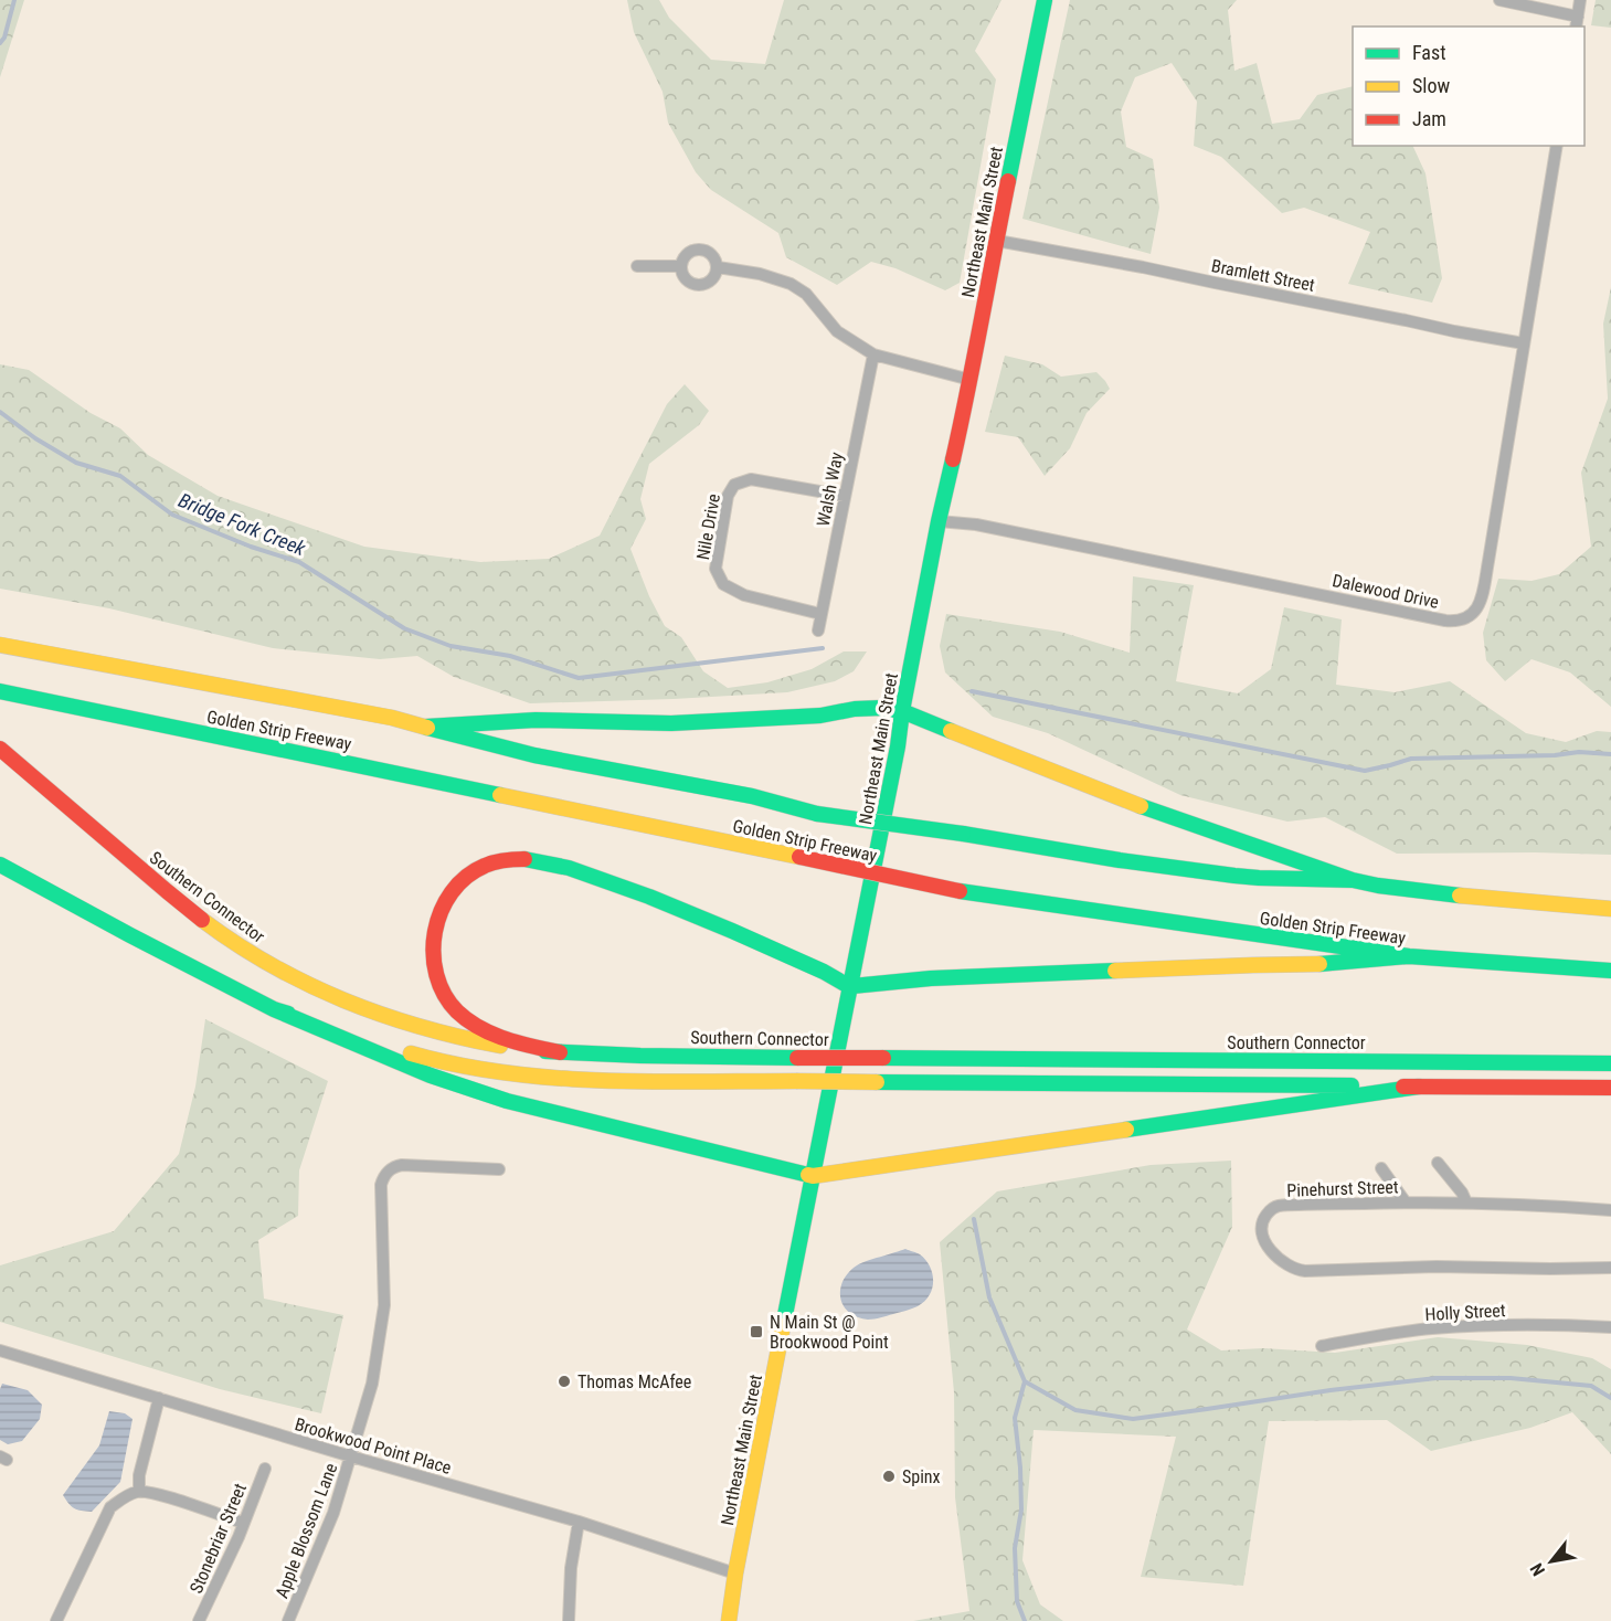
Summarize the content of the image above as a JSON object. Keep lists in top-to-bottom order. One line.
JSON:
{"streets":{"main road":["Northeast Main Street","Golden Strip Freeway","Southern Connector"],"street":["Bramlett Street","Walsh Way","Nile Drive","Dalewood Drive","Pinehurst Street","Holly Street","Brookwood Point Place","Apple Blossom Lane","Stonebriar Street"]},"crossings":[["Northeast Main Street","Bramlett Street"],["Northeast Main Street","Dalewood Drive"],["Northeast Main Street","Brookwood Point Place"],["Bramlett Street","Dalewood Drive"],["Walsh Way","Nile Drive"],["Brookwood Point Place","Apple Blossom Lane"]],"water":["Bridge Fork Creek"],"places":{"transit":["N Main St @ Brookwood Point"],"other":["Thomas McAfee","Spinx"]},"legend":["Fast","Slow","Jam"],"north":"bottom left"}
